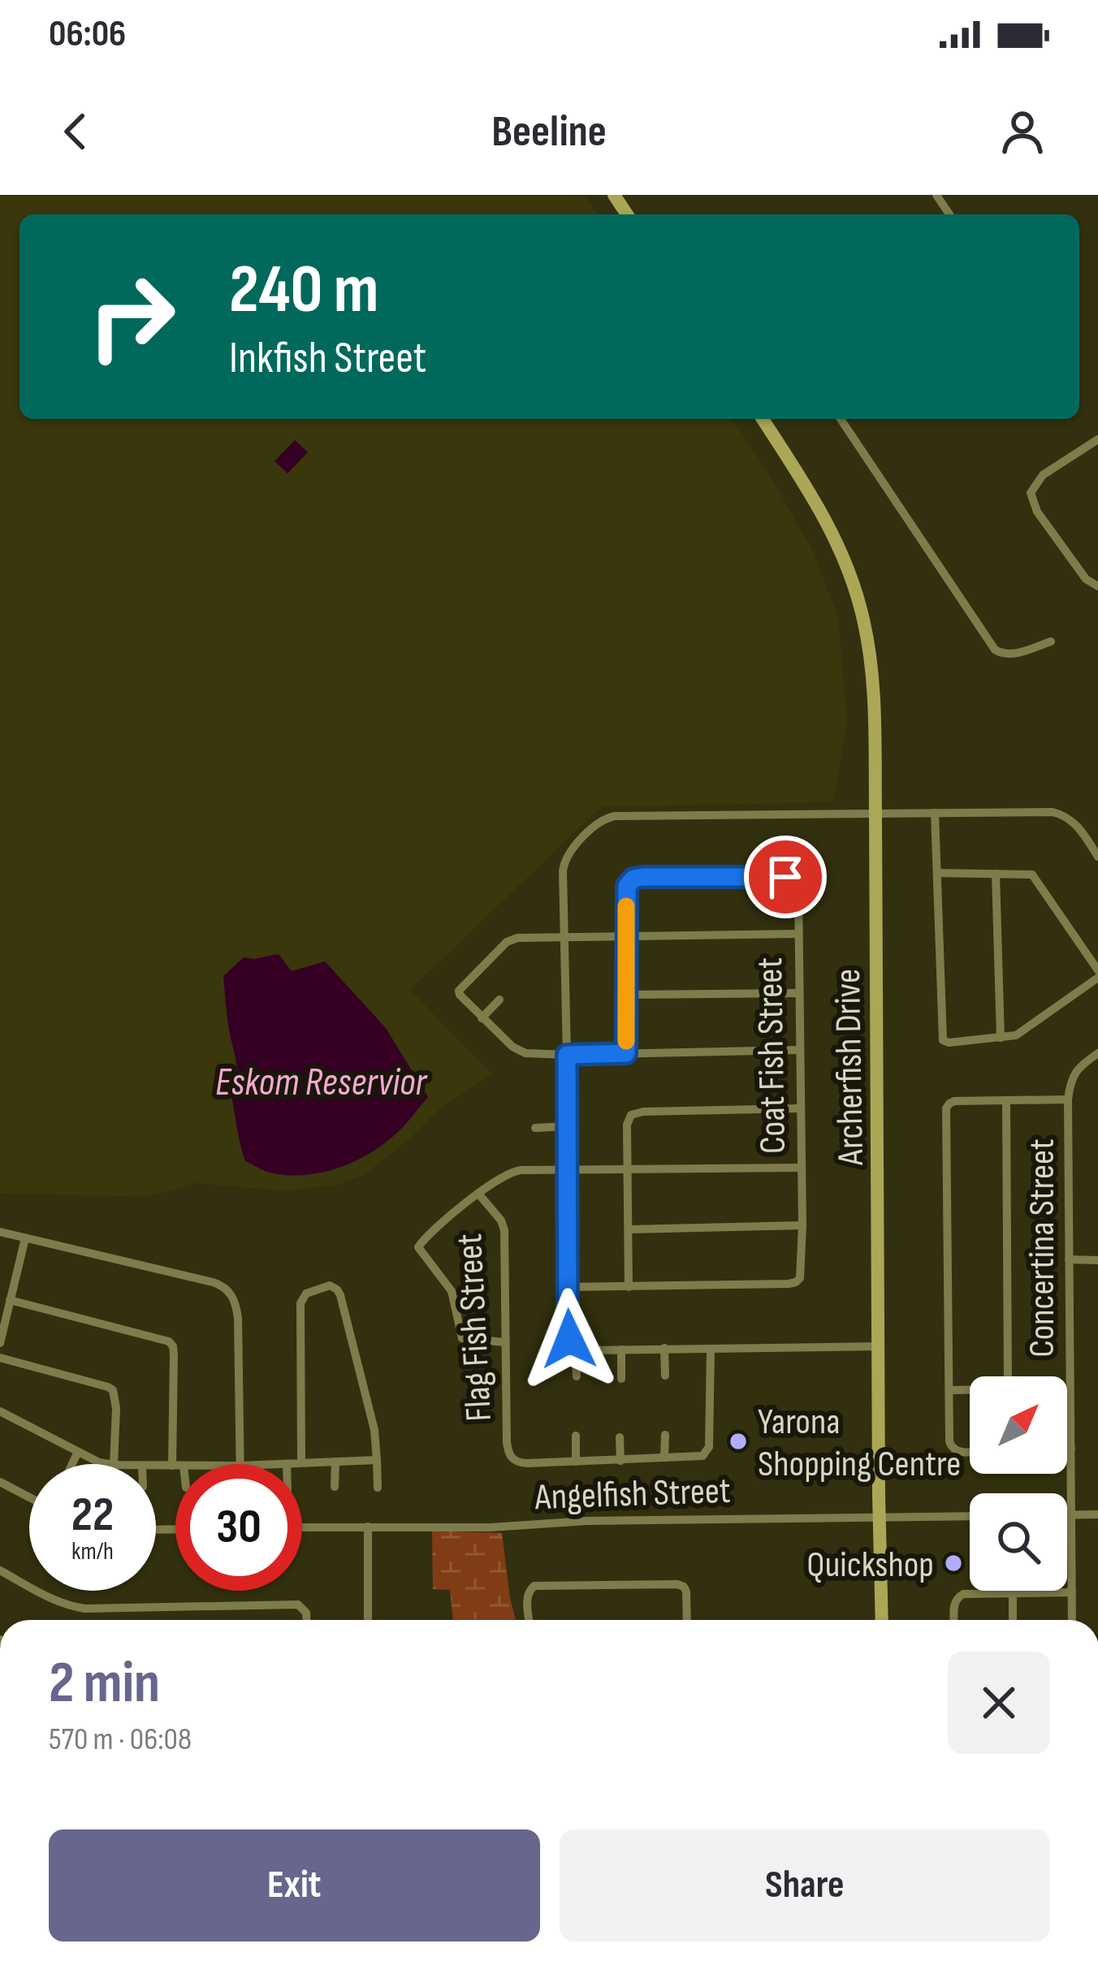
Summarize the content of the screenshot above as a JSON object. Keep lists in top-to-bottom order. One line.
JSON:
{"streets":{"street":["Coat Fish Street","Archerfish Drive","Concertina Street","Flag Fish Street","Angelfish Street"]},"crossings":[["Archerfish Drive","Angelfish Street"]],"water":["Eskom Reservior"],"places":["Yarona Shopping Centre","Quickshop"],"north":"top right","page":{"status":"06:06","header":"Beeline","turn":["240 m","Inkfish Street"],"speed":"22 km/h","limit":"30","heading":["2 min","570 m · 06:08"],"buttons":["Exit","Share"]}}
